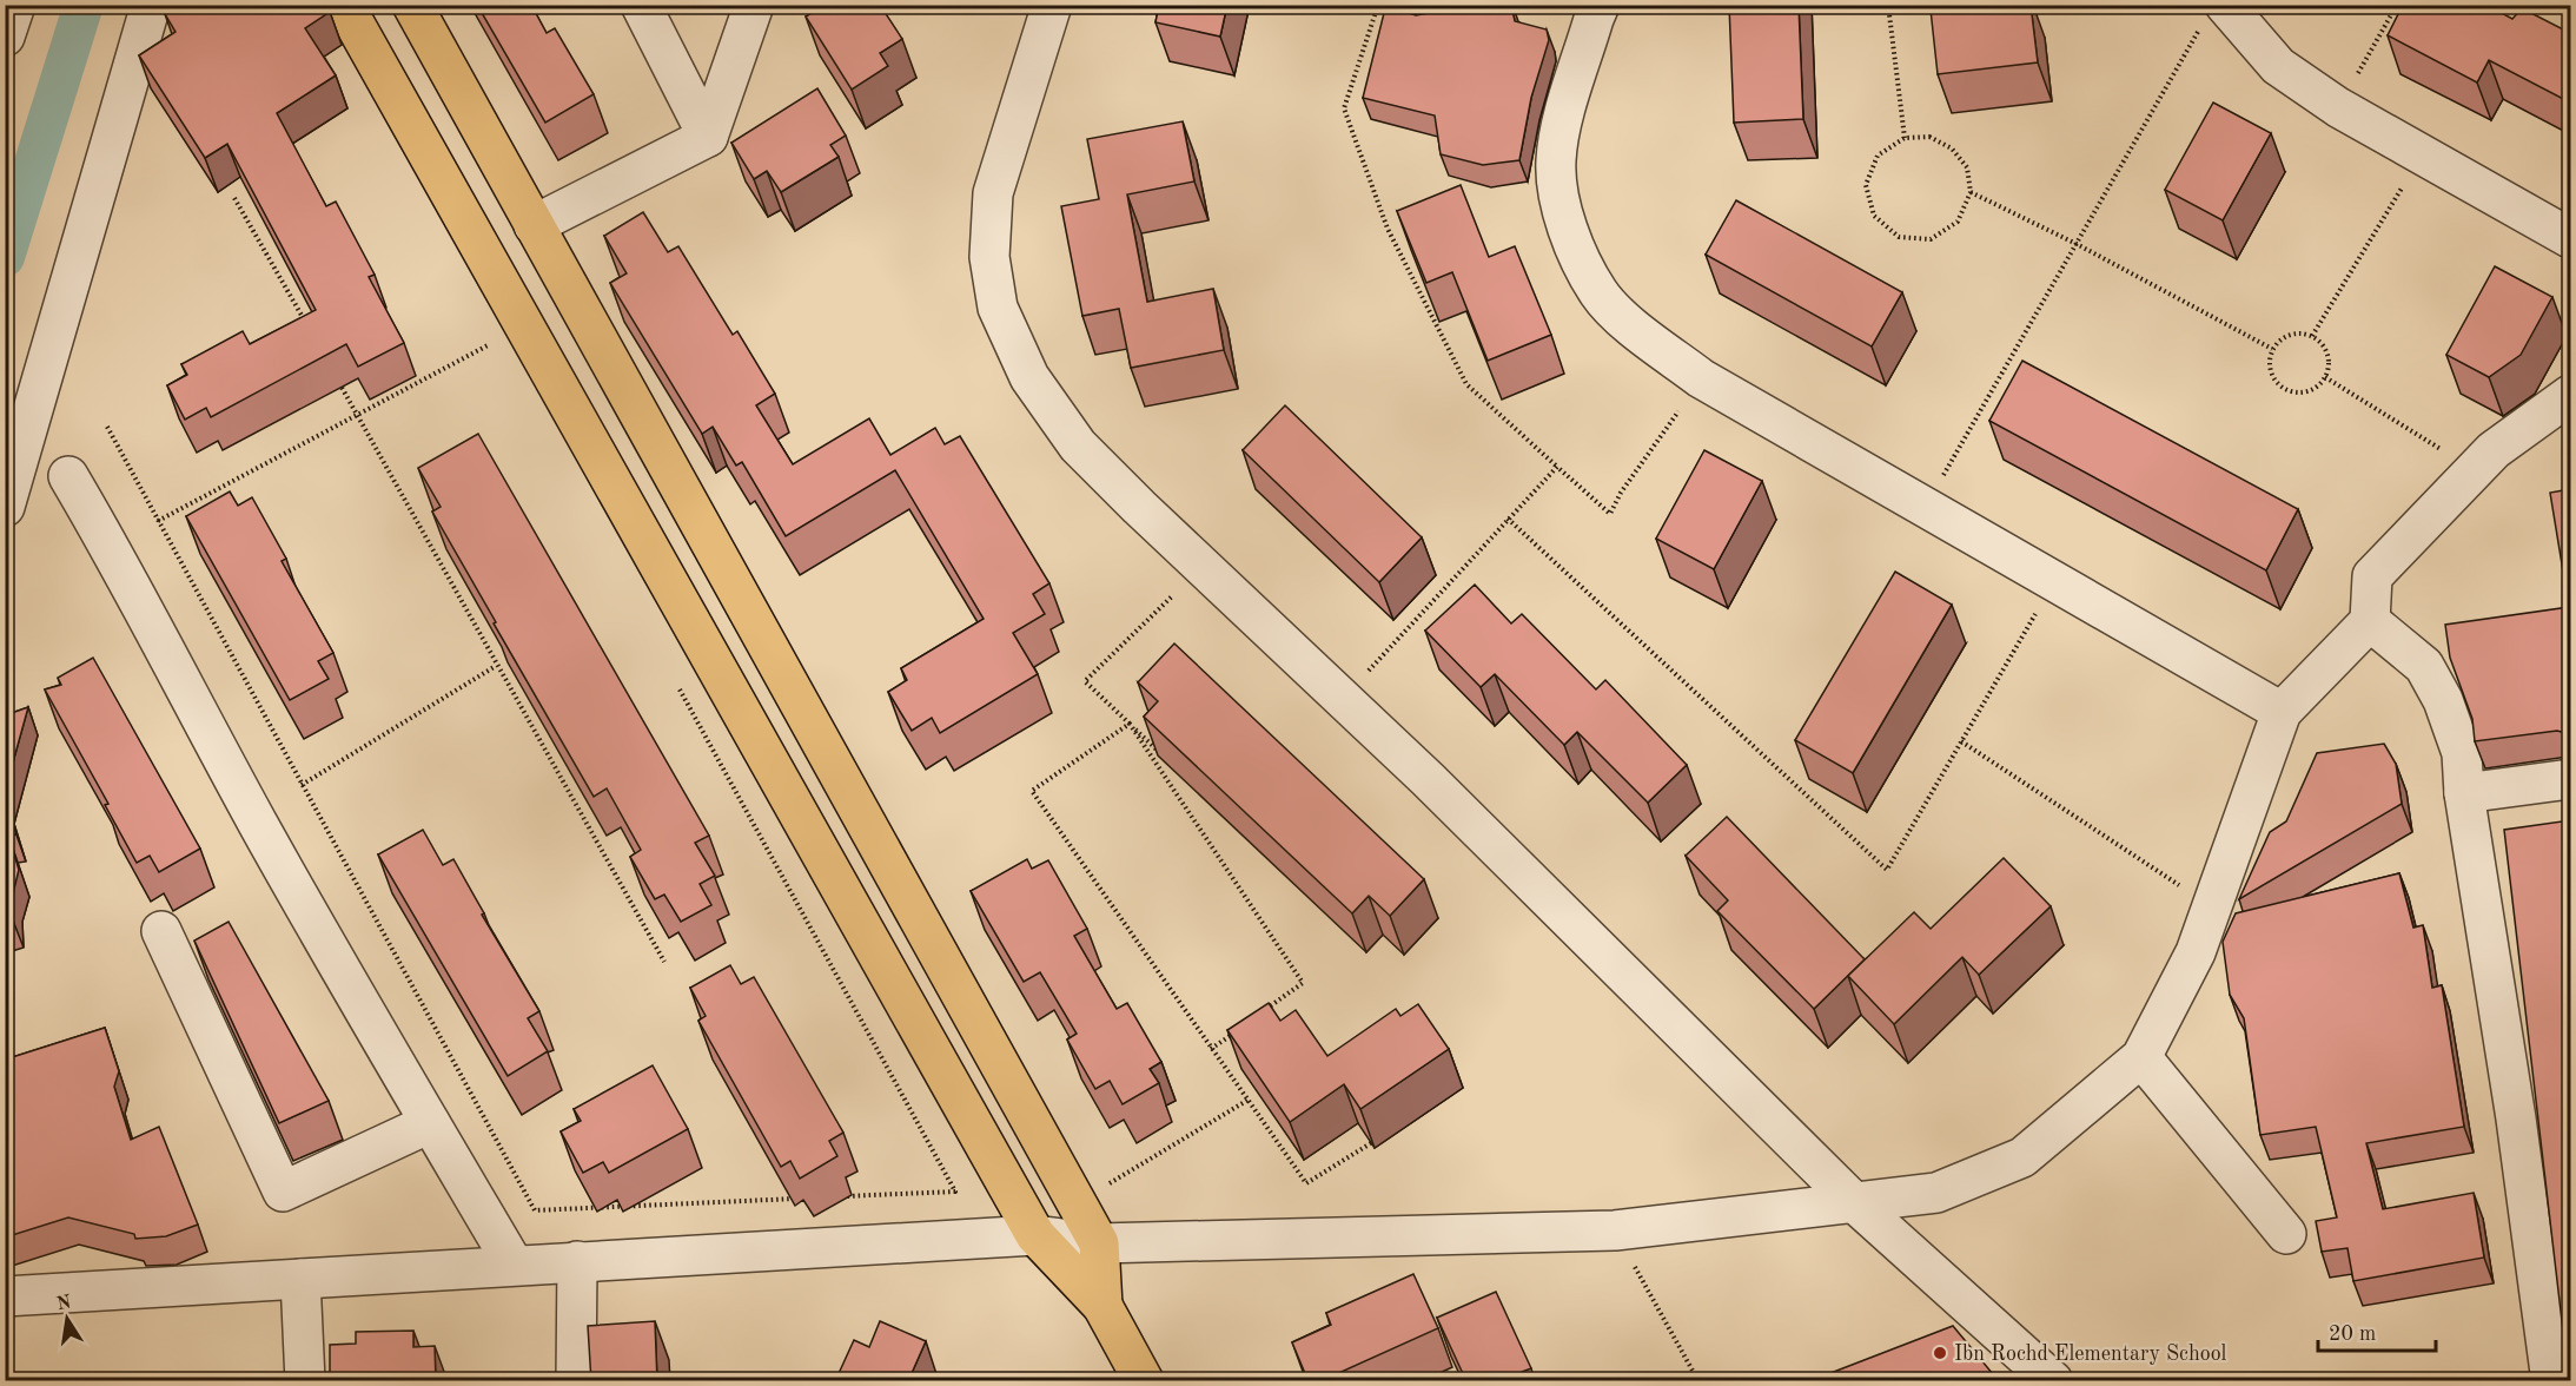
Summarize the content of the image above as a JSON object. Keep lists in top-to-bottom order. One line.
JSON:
{"places":["Ibn Rochd Elementary School"],"scale_bar":"20 m","north":"top"}
